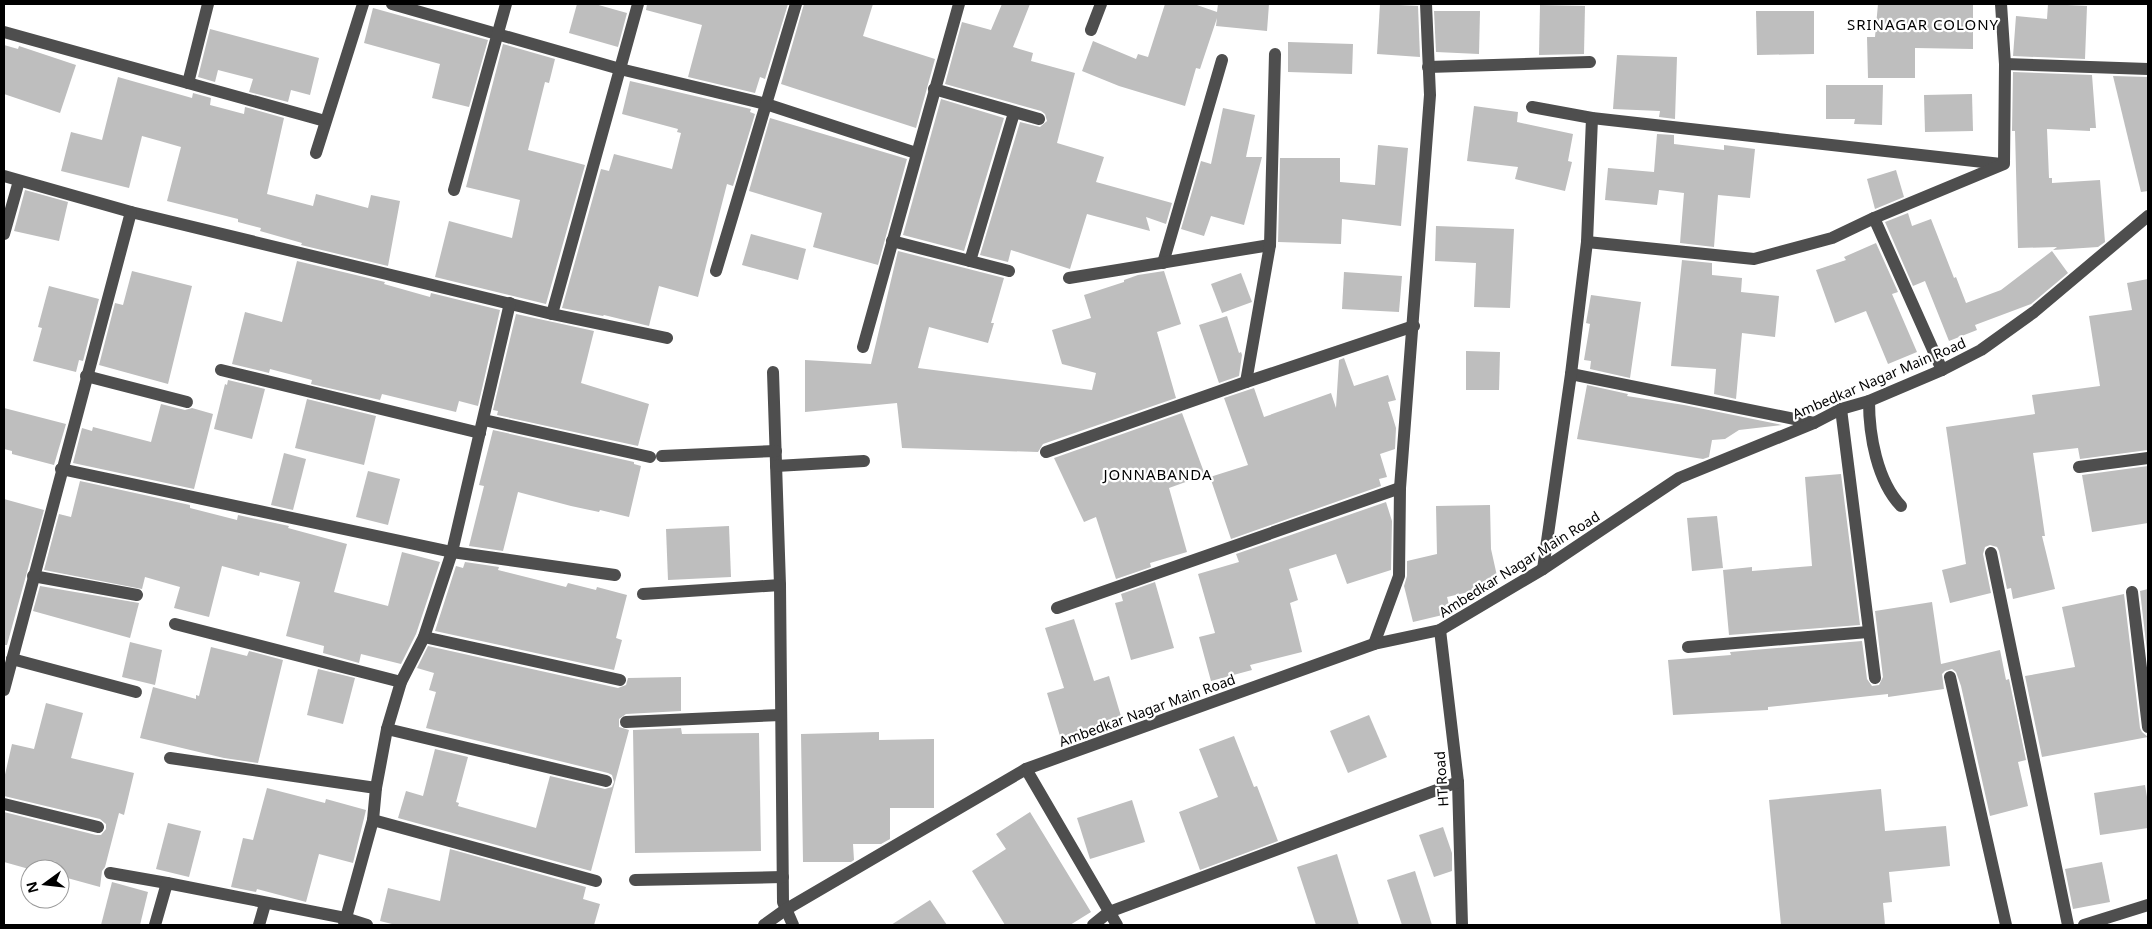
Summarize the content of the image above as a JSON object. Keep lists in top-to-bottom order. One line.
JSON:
{"streets":{"street":["Ambedkar Nagar Main Road","HT Road"]},"crossings":[["Ambedkar Nagar Main Road","HT Road"]],"districts":["SRINAGAR COLONY","JONNABANDA"],"north":"left"}
